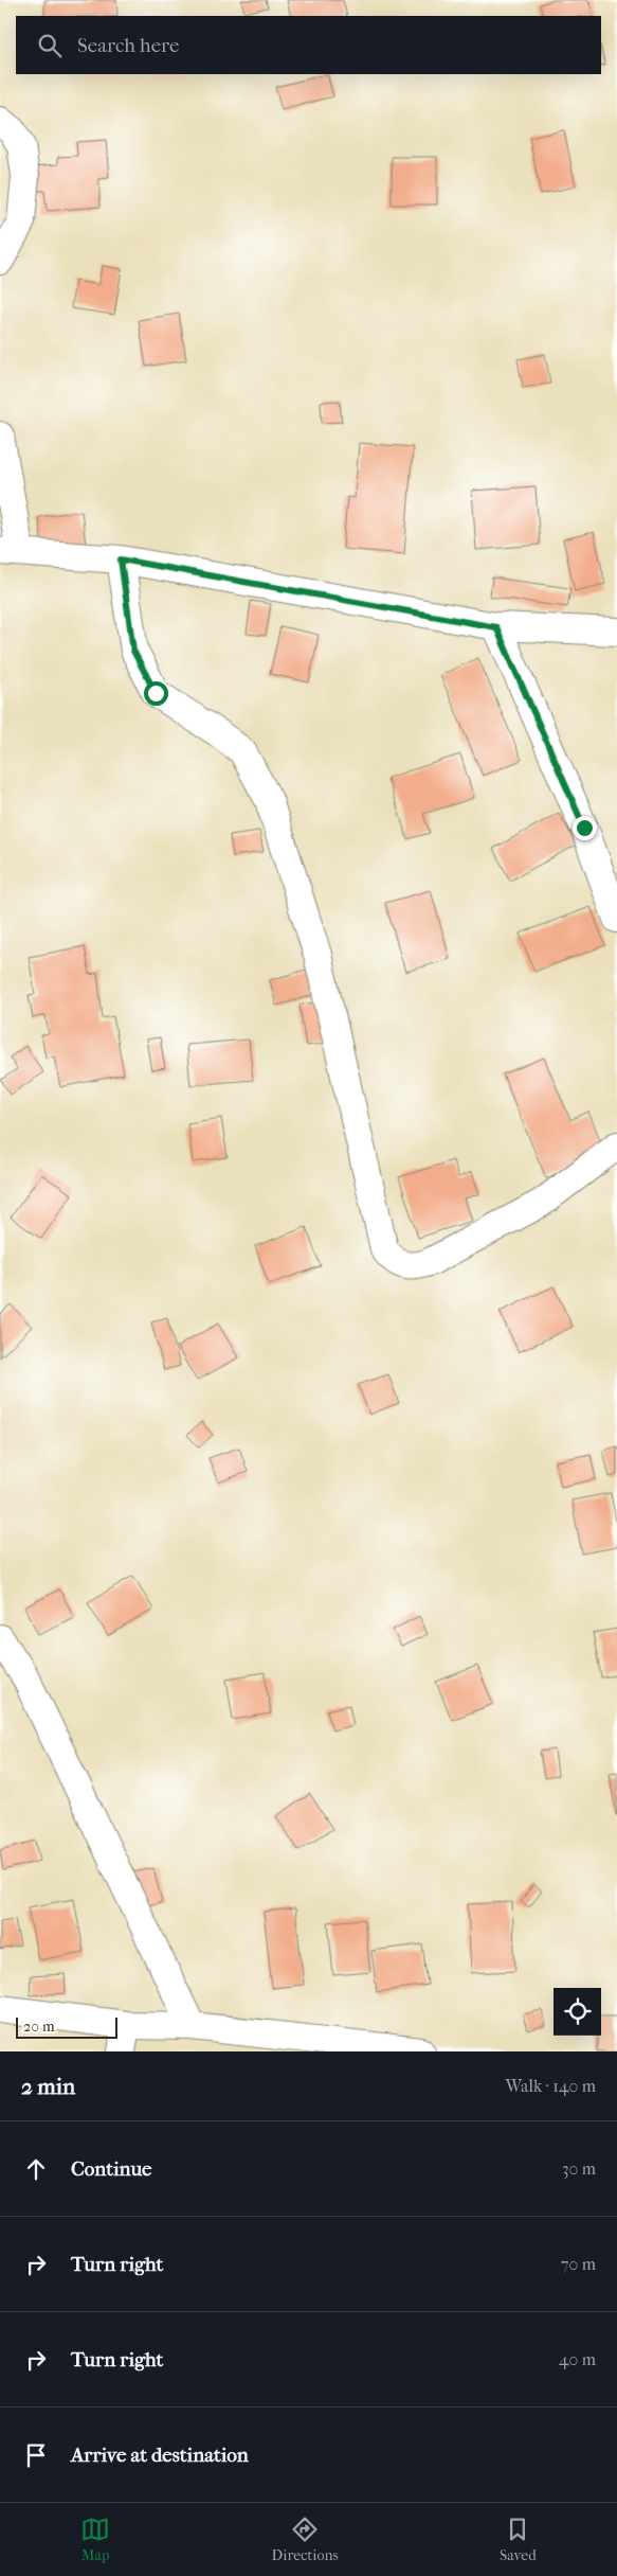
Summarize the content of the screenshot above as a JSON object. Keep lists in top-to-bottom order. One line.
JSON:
{"scale_bar":"20 m","page":{"search":"Search here","scale":"20 m","heading":["2 min","Walk · 140 m"],"list":[["Continue","30 m"],["Turn right","70 m"],["Turn right","40 m"],"Arrive at destination"],"nav":["Map","Directions","Saved"]}}
